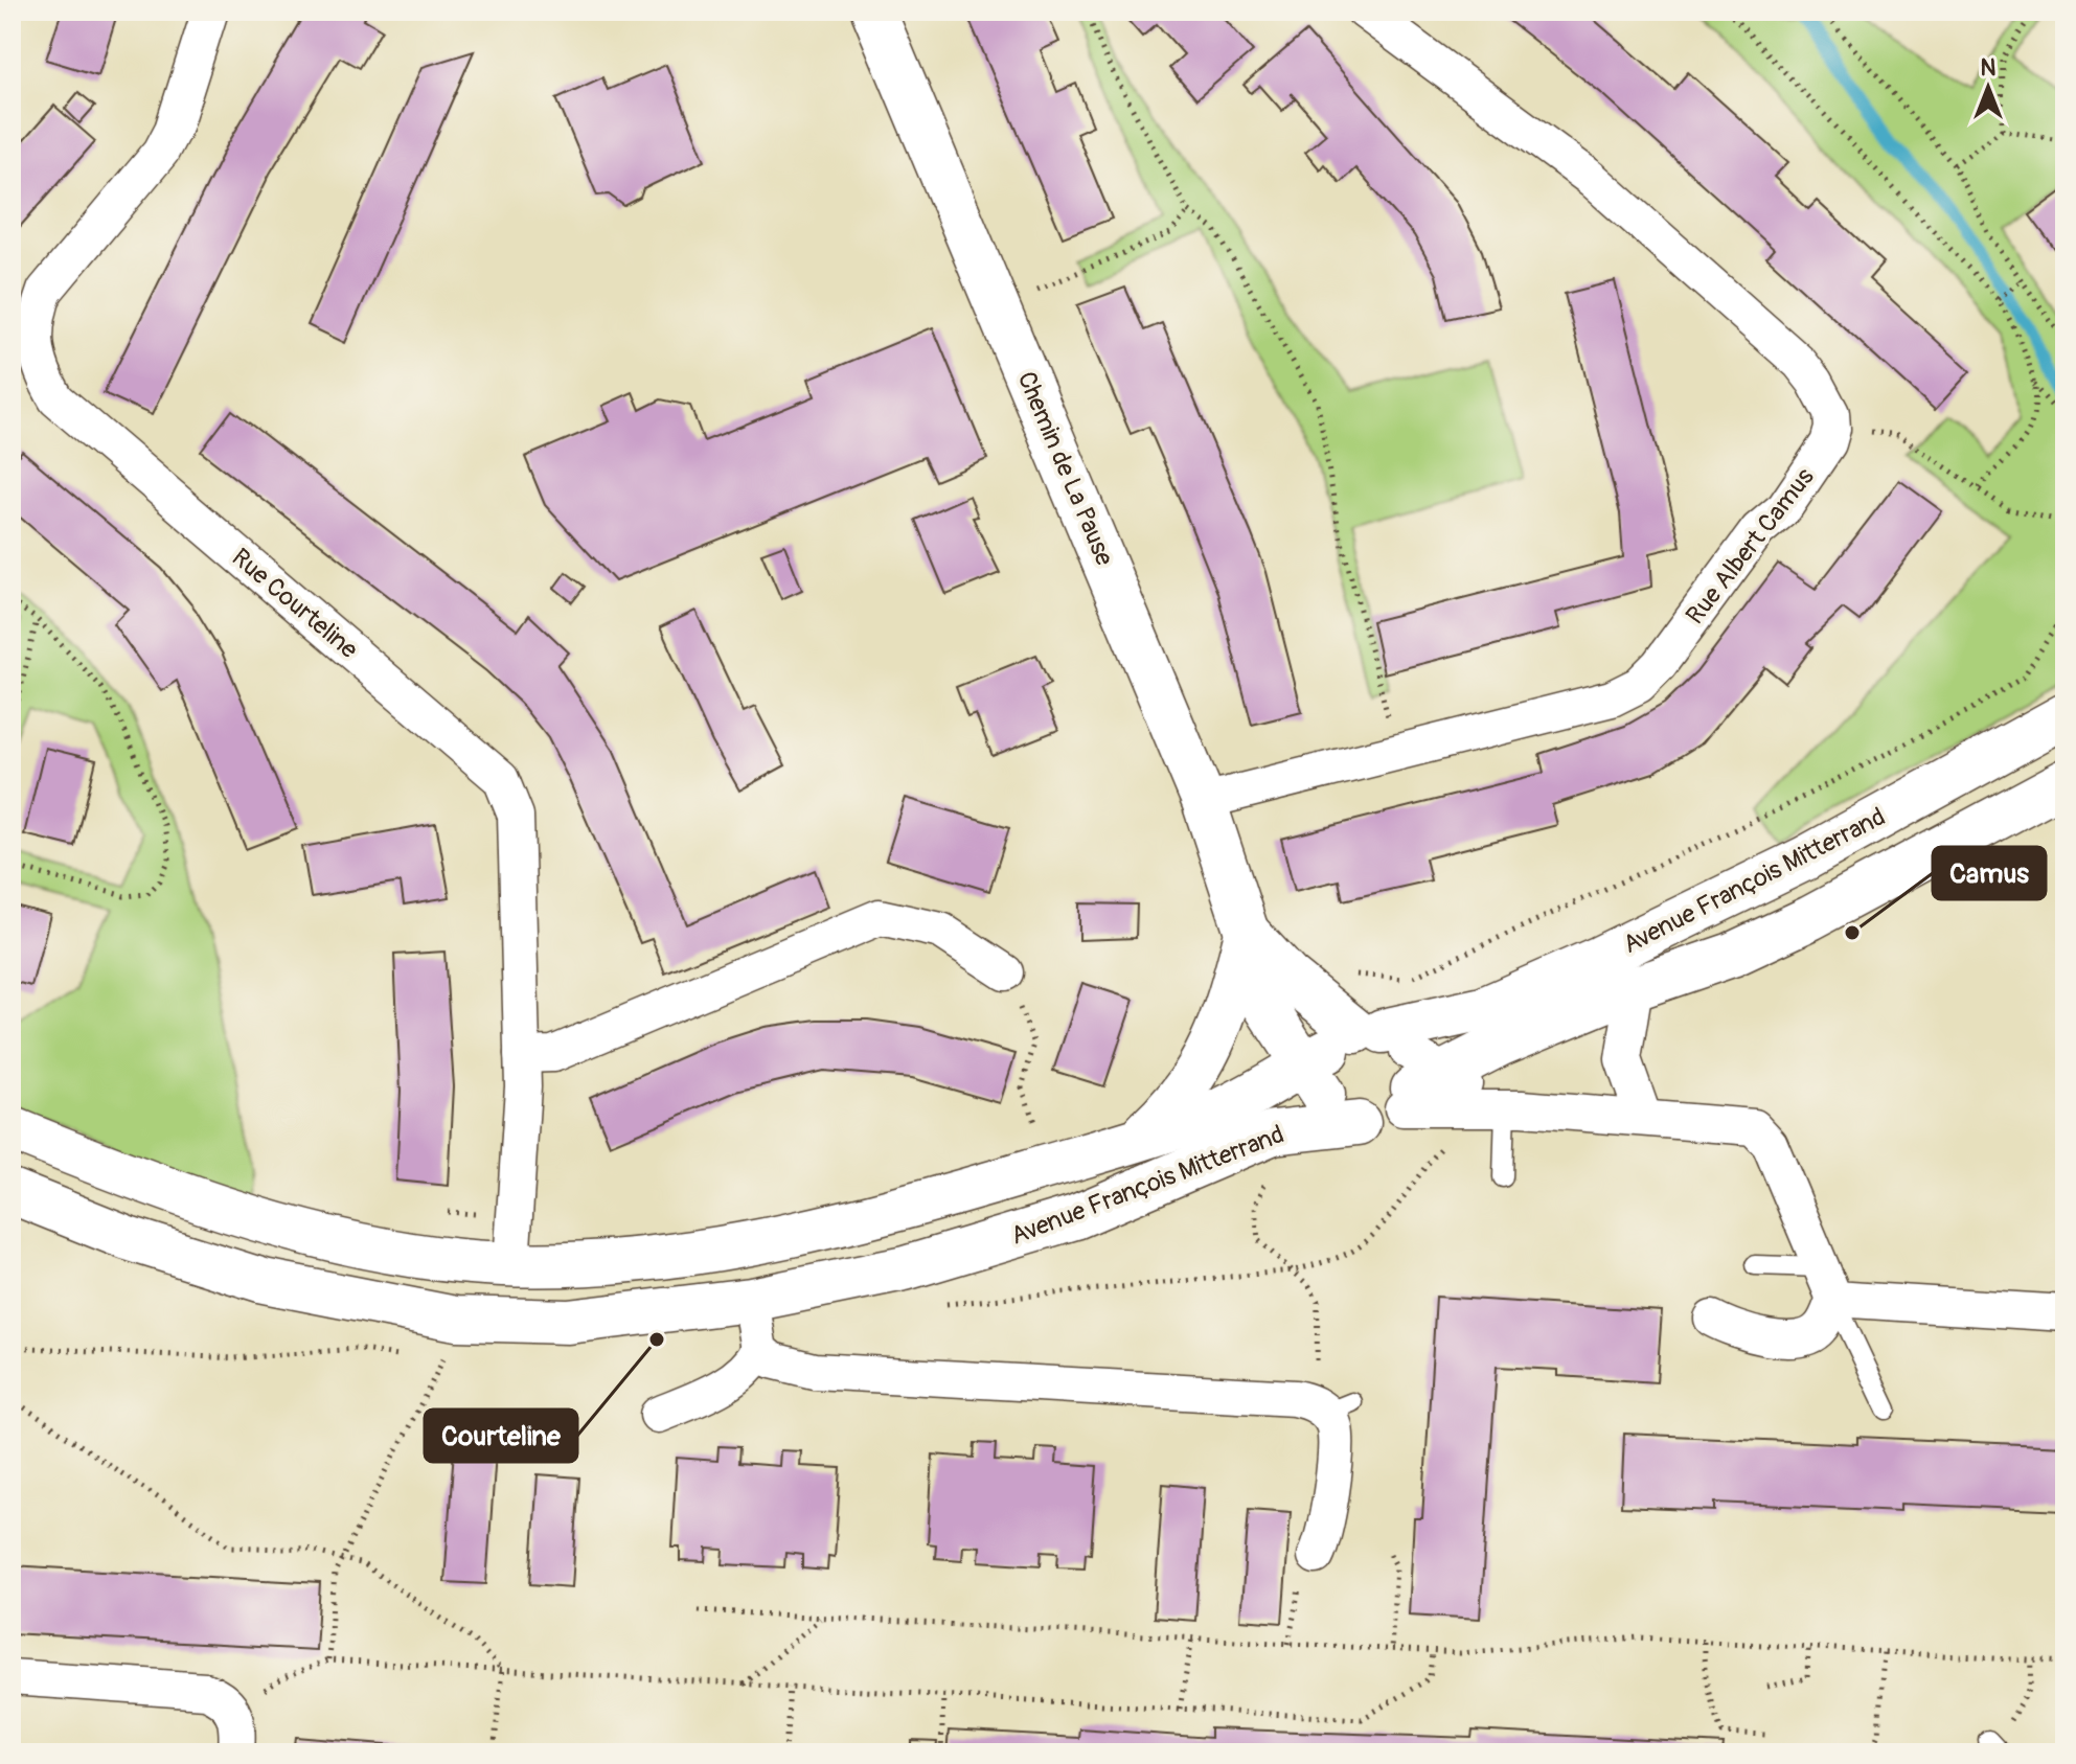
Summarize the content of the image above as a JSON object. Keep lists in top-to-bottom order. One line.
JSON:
{"streets":{"street":["Chemin de La Pause","Rue Albert Camus","Rue Courteline","Avenue François Mitterrand"]},"crossings":[["Chemin de La Pause","Rue Albert Camus"],["Chemin de La Pause","Avenue François Mitterrand"],["Rue Courteline","Avenue François Mitterrand"]],"places":["Camus","Courteline"],"north":"top"}
